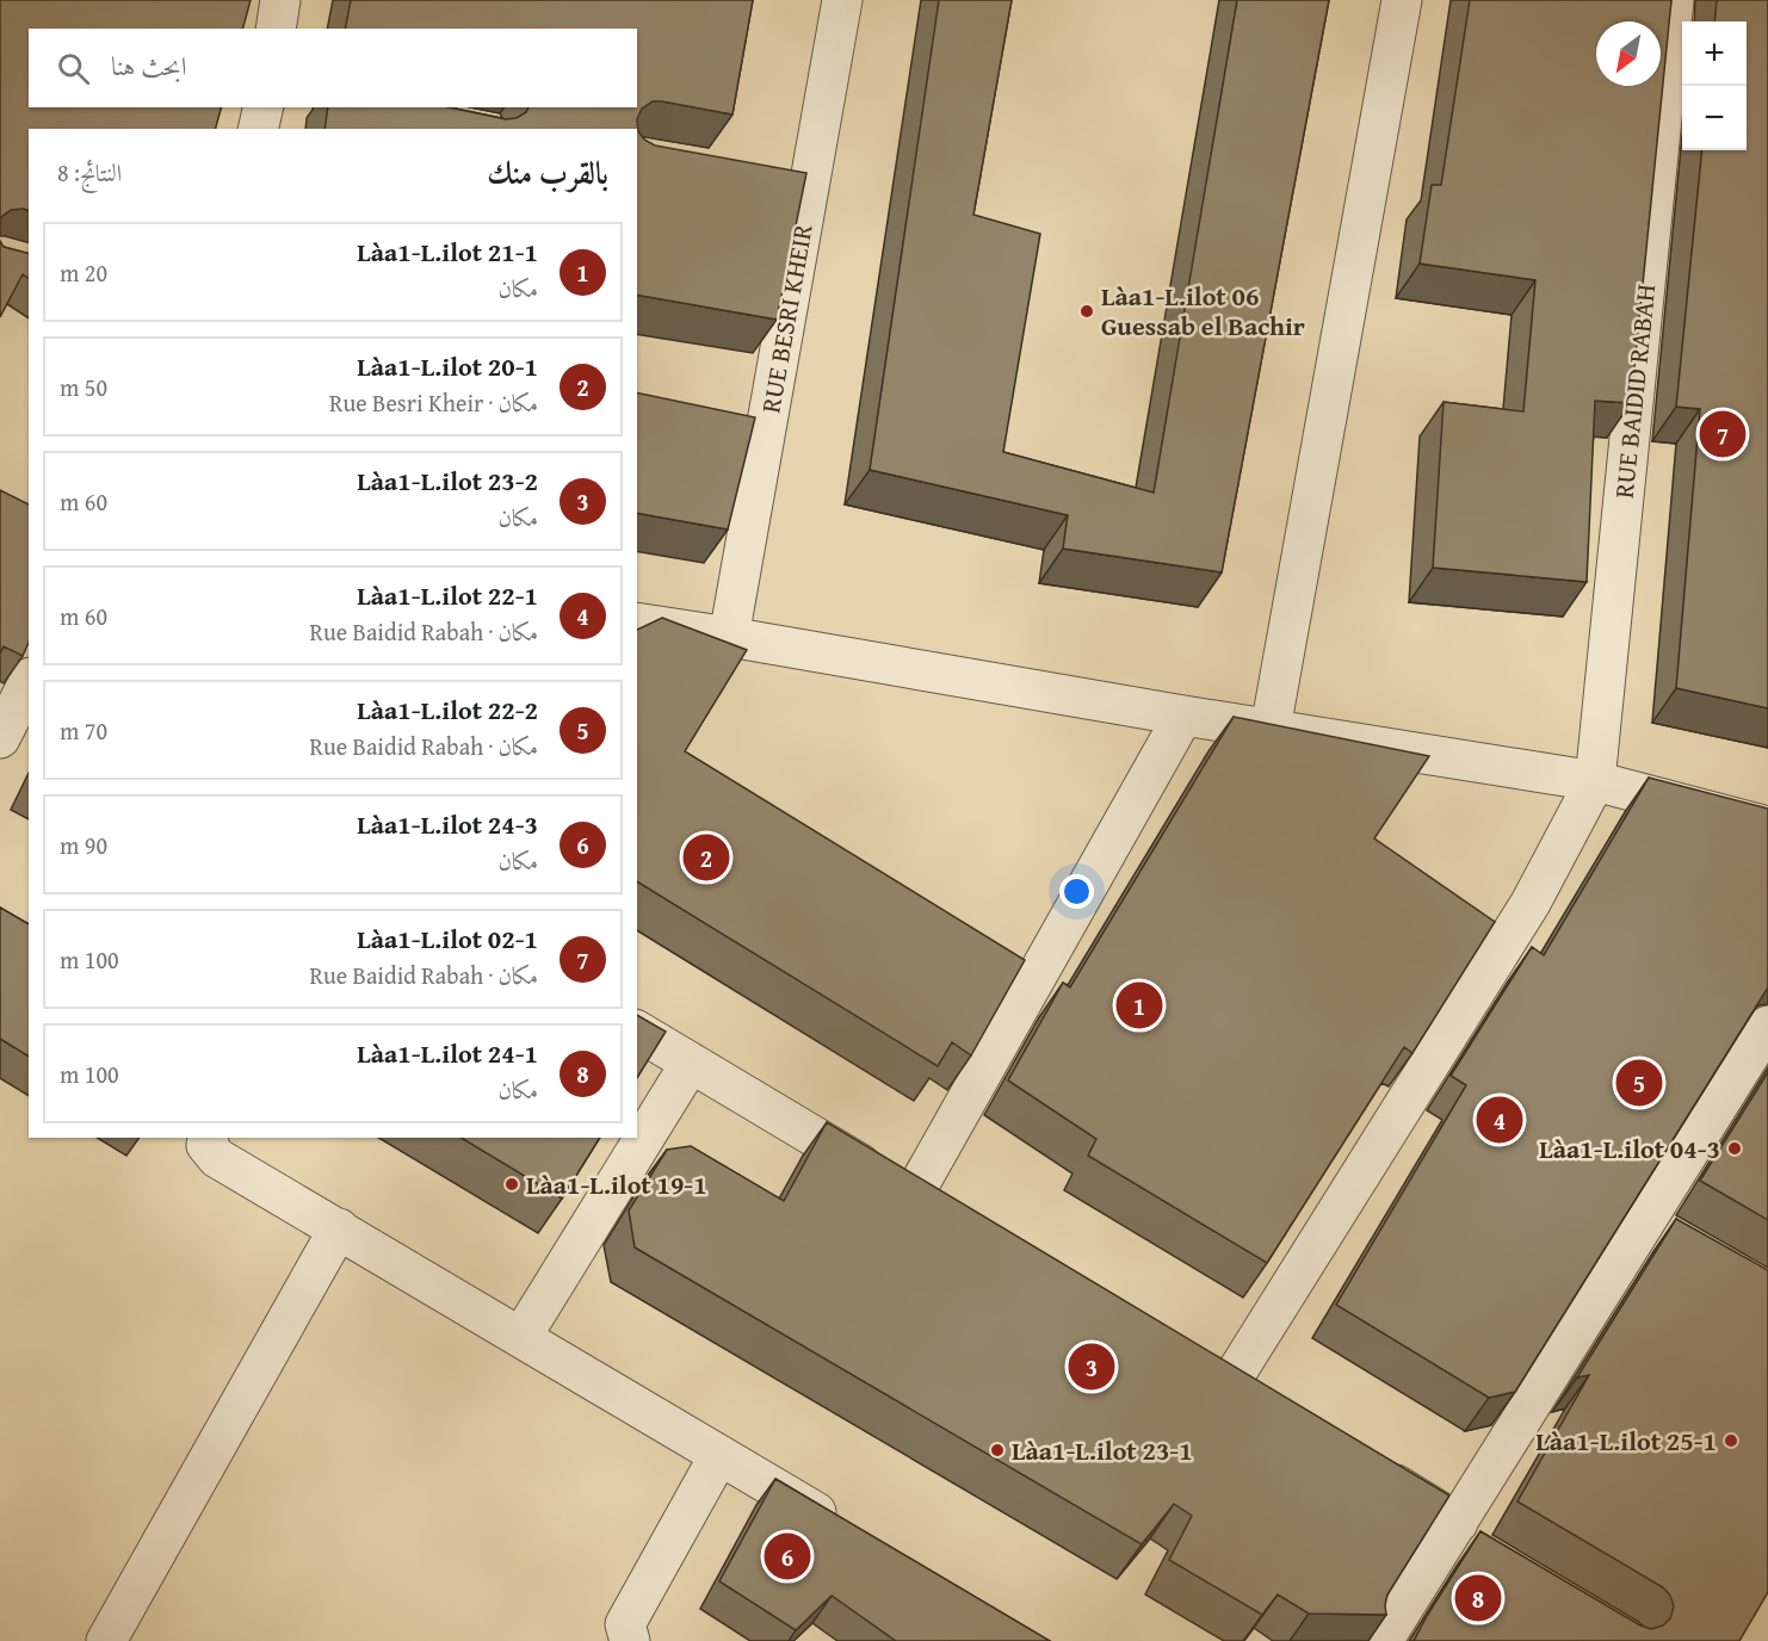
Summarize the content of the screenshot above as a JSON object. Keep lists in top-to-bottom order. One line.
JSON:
{"streets":{"street":["RUE BESRI KHEIR","RUE BAIDID RABAH"]},"places":["Làa1-L.ilot 06 Guessab el Bachir","Làa1-L.ilot 04-3","Làa1-L.ilot 19-1","Làa1-L.ilot 25-1","Làa1-L.ilot 23-1"],"north":"bottom left","page":{"map_buttons":["+","−"],"search":"ابحث هنا","heading":["بالقرب منك","النتائج: 8"],"list":[{"mark":"1","name":"Làa1-L.ilot 21-1","note":"مكان","value":"20 m"},{"mark":"2","name":"Làa1-L.ilot 20-1","note":"مكان · Rue Besri Kheir","value":"50 m"},{"mark":"3","name":"Làa1-L.ilot 23-2","note":"مكان","value":"60 m"},{"mark":"4","name":"Làa1-L.ilot 22-1","note":"مكان · Rue Baidid Rabah","value":"60 m"},{"mark":"5","name":"Làa1-L.ilot 22-2","note":"مكان · Rue Baidid Rabah","value":"70 m"},{"mark":"6","name":"Làa1-L.ilot 24-3","note":"مكان","value":"90 m"},{"mark":"7","name":"Làa1-L.ilot 02-1","note":"مكان · Rue Baidid Rabah","value":"100 m"},{"mark":"8","name":"Làa1-L.ilot 24-1","note":"مكان","value":"100 m"}],"pins":["7","2","1","5","4","3","6","8"]}}
